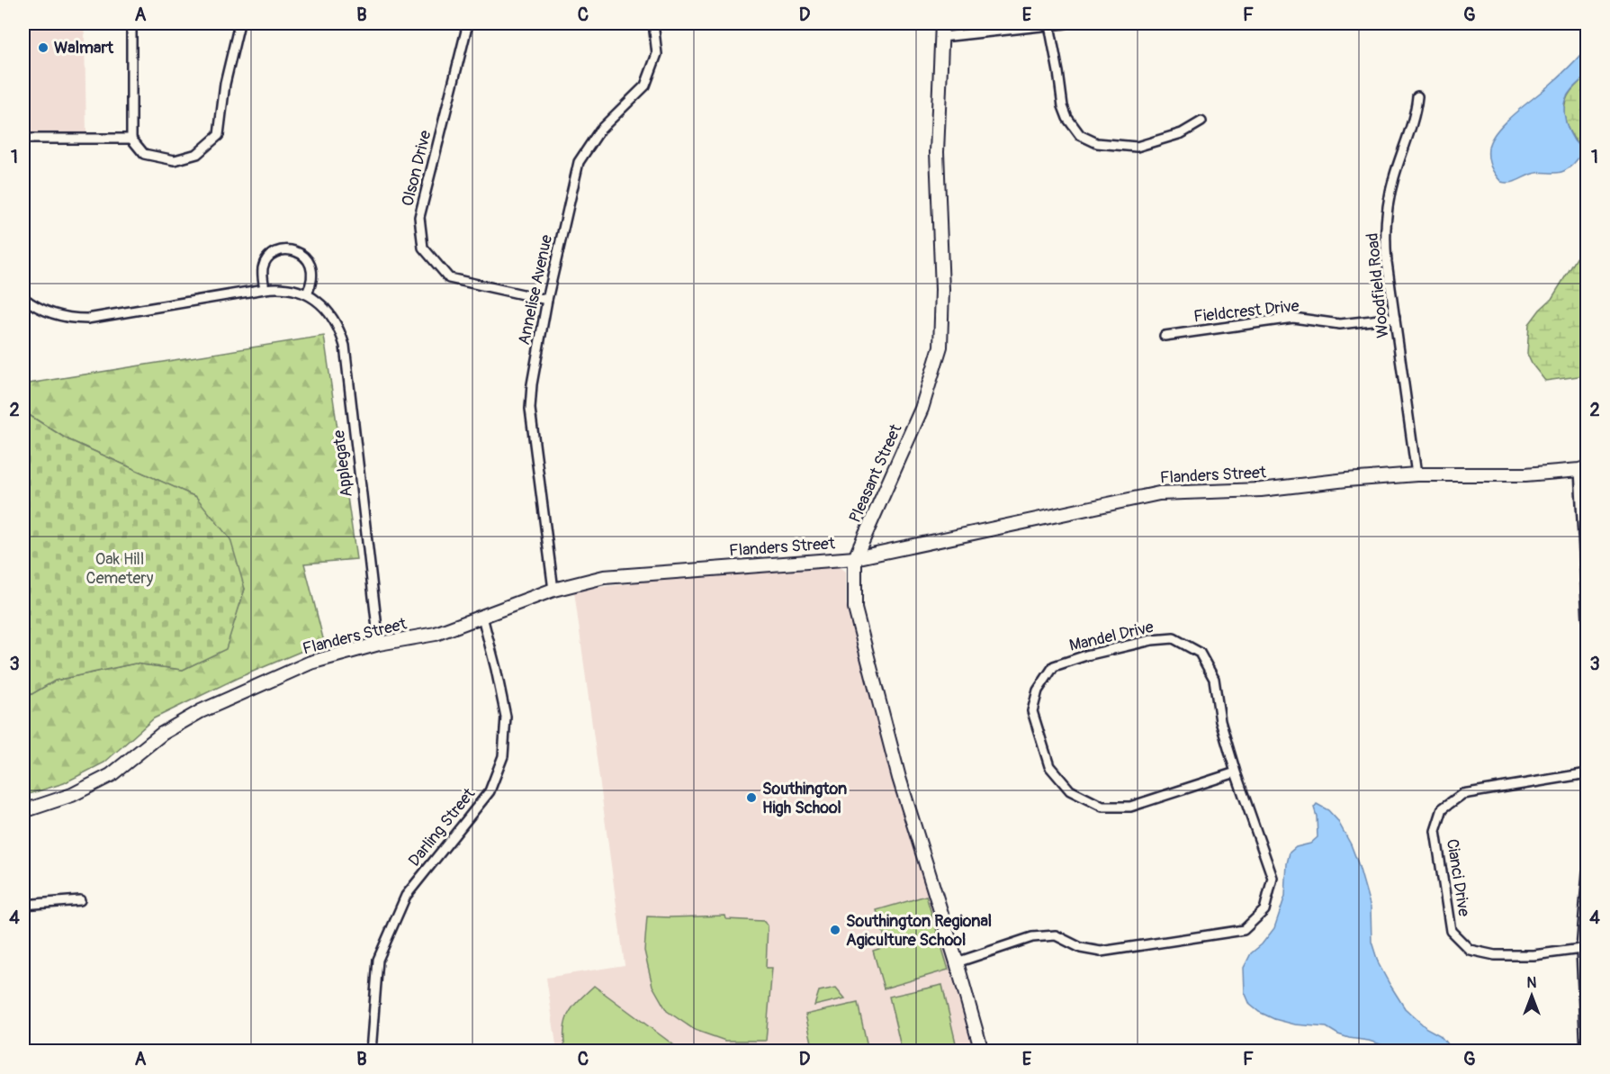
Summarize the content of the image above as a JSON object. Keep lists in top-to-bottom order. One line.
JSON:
{"streets":{"street":["Olson Drive","Woodfield Road","Annelise Avenue","Fieldcrest Drive","Applegate","Pleasant Street","Flanders Street","Mandel Drive","Darling Street","Cianci Drive"]},"crossings":[["Olson Drive","Annelise Avenue"],["Woodfield Road","Fieldcrest Drive"],["Woodfield Road","Flanders Street"],["Annelise Avenue","Flanders Street"],["Applegate","Flanders Street"],["Pleasant Street","Flanders Street"],["Pleasant Street","Mandel Drive"],["Flanders Street","Darling Street"]],"parks":["Oak Hill Cemetery"],"places":["Walmart","Southington High School","Southington Regional Agiculture School"],"north":"top","grid":{"columns":["A","B","C","D","E","F","G"],"rows":["1","2","3","4"]}}
